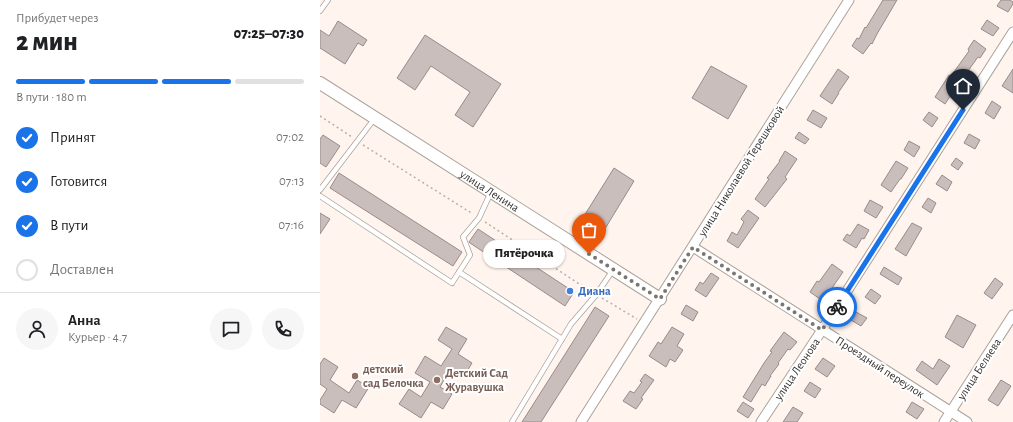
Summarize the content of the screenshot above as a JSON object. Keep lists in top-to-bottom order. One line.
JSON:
{"streets":{"street":["улица Николаевой Терешковой","улица Ленина","Проездный переулок","улица Леонова","улица Беляева"]},"crossings":[["улица Николаевой Терешковой","улица Ленина"],["улица Николаевой Терешковой","Проездный переулок"],["Проездный переулок","улица Леонова"],["Проездный переулок","улица Беляева"]],"places":["Пятёрочка","Диана","детский сад Белочка","Детский Сад Журавушка"],"page":{"heading":["2 мин","Прибудет через","07:25–07:30"],"panel":["Анна","Курьер · 4.7"],"bar":"В пути · 180 m","list":[["Принят","07:02"],["Готовится","07:13"],["В пути","07:16"],"Доставлен"],"bubble":"Пятёрочка"}}
